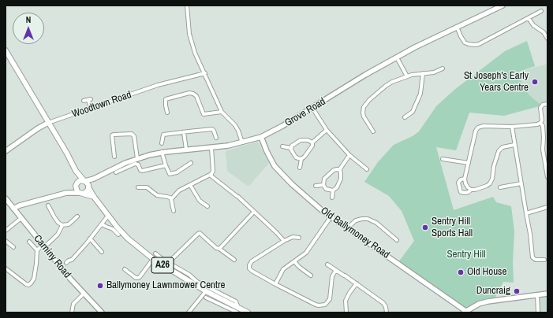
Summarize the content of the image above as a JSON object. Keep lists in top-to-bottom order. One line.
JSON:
{"streets":{"main road":["A26"],"street":["Woodtown Road","Grove Road","Old Ballymoney Road","Carniny Road"]},"crossings":[["Woodtown Road","A26"],["Grove Road","Old Ballymoney Road"],["Grove Road","A26"]],"parks":["Sentry Hill"],"places":["St Joseph's Early Years Centre","Sentry Hill Sports Hall","Old House","Ballymoney Lawnmower Centre","Duncraig"],"north":"top"}
